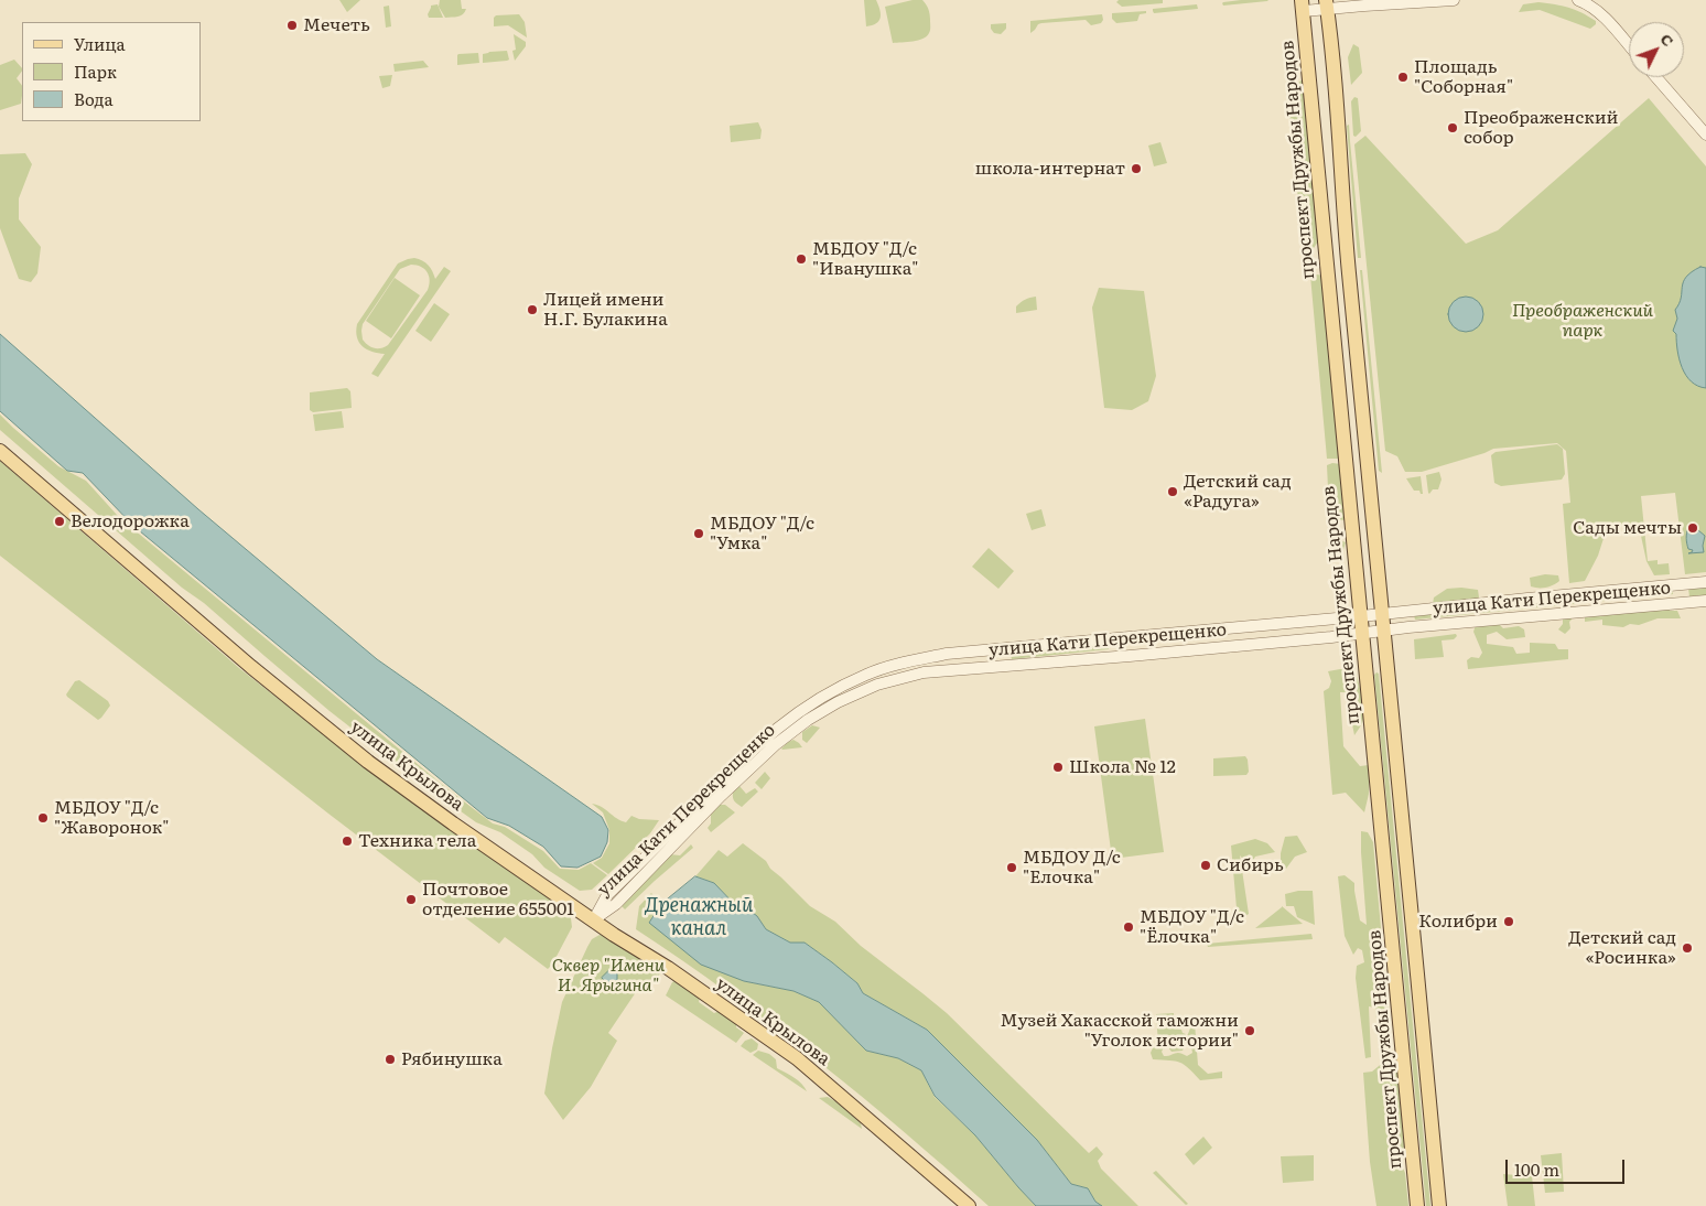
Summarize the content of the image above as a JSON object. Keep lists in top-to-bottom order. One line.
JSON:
{"streets":{"main road":["проспект Дружбы Народов","улица Крылова"],"street":["улица Кати Перекрещенко"]},"crossings":[["проспект Дружбы Народов","улица Кати Перекрещенко"],["улица Кати Перекрещенко","улица Крылова"]],"water":["Дренажный канал"],"parks":["Преображенский парк","Сквер \"Имени И. Ярыгина\""],"places":["Мечеть","Площадь \"Соборная\"","Преображенский собор","школа-интернат","МБДОУ \"Д/с \"Иванушка\"","Лицей имени Н.Г. Булакина","Детский сад «Радуга»","Велодорожка","Сады мечты","МБДОУ \"Д/с \"Умка\"","Школа № 12","МБДОУ \"Д/с \"Жаворонок\"","Техника тела","Сибирь","МБДОУ Д/с \"Елочка\"","Почтовое отделение 655001","Колибри","МБДОУ \"Д/с \"Ёлочка\"","Детский сад «Росинка»","Музей Хакасской таможни \"Уголок истории\"","Рябинушка"],"legend":["Улица","Парк","Вода"],"scale_bar":"100 m","north":"top right"}
